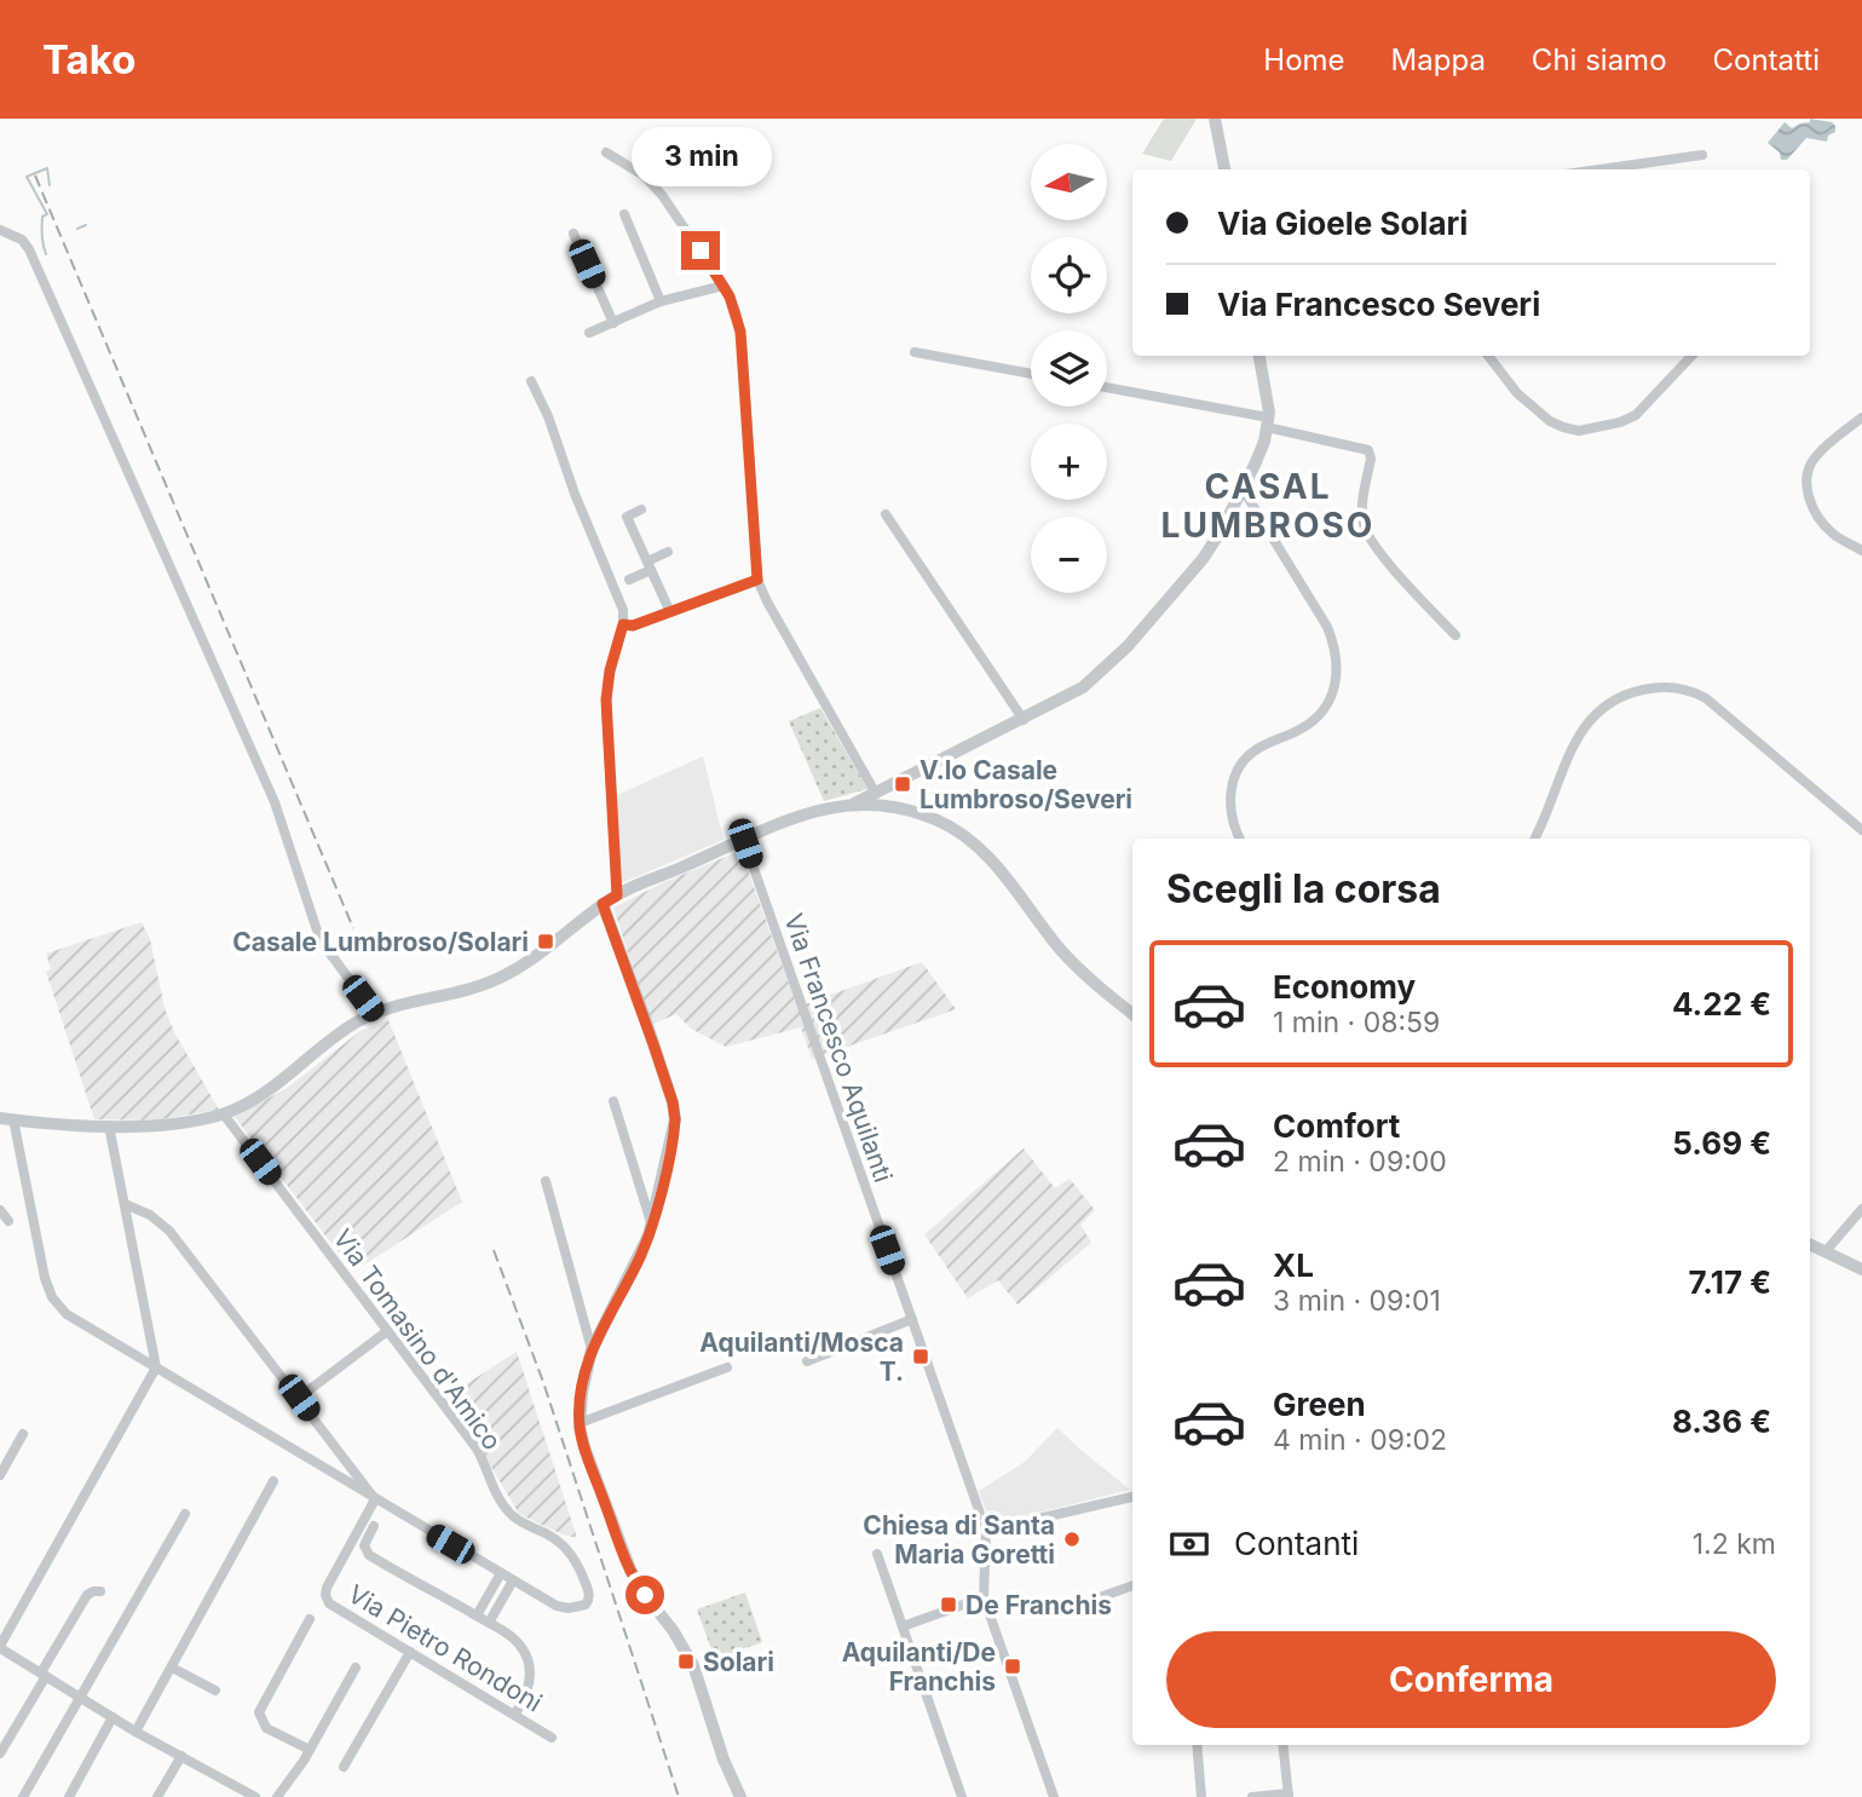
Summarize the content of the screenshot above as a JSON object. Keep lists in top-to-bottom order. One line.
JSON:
{"streets":{"street":["Via Francesco Aquilanti","Via Tomasino d'Amico","Via Pietro Rondoni"]},"districts":["CASAL LUMBROSO"],"places":{"transit":["V.lo Casale Lumbroso/Severi","Casale Lumbroso/Solari","Aquilanti/Mosca T.","De Franchis","Solari","Aquilanti/De Franchis"],"other":["Chiesa di Santa Maria Goretti"]},"north":"left","page":{"header":"Tako","nav":["Home","Mappa","Chi siamo","Contatti"],"bubble":"3 min","map_buttons":["+","−"],"banner":["Via Gioele Solari","Via Francesco Severi"],"heading":"Scegli la corsa","list":[{"name":"Economy","note":"1 min · 08:59","value":"4.22 €"},{"name":"Comfort","note":"2 min · 09:00","value":"5.69 €"},{"name":"XL","note":"3 min · 09:01","value":"7.17 €"},{"name":"Green","note":"4 min · 09:02","value":"8.36 €"}],"pay":["Contanti","1.2 km"],"buttons":"Conferma"}}
